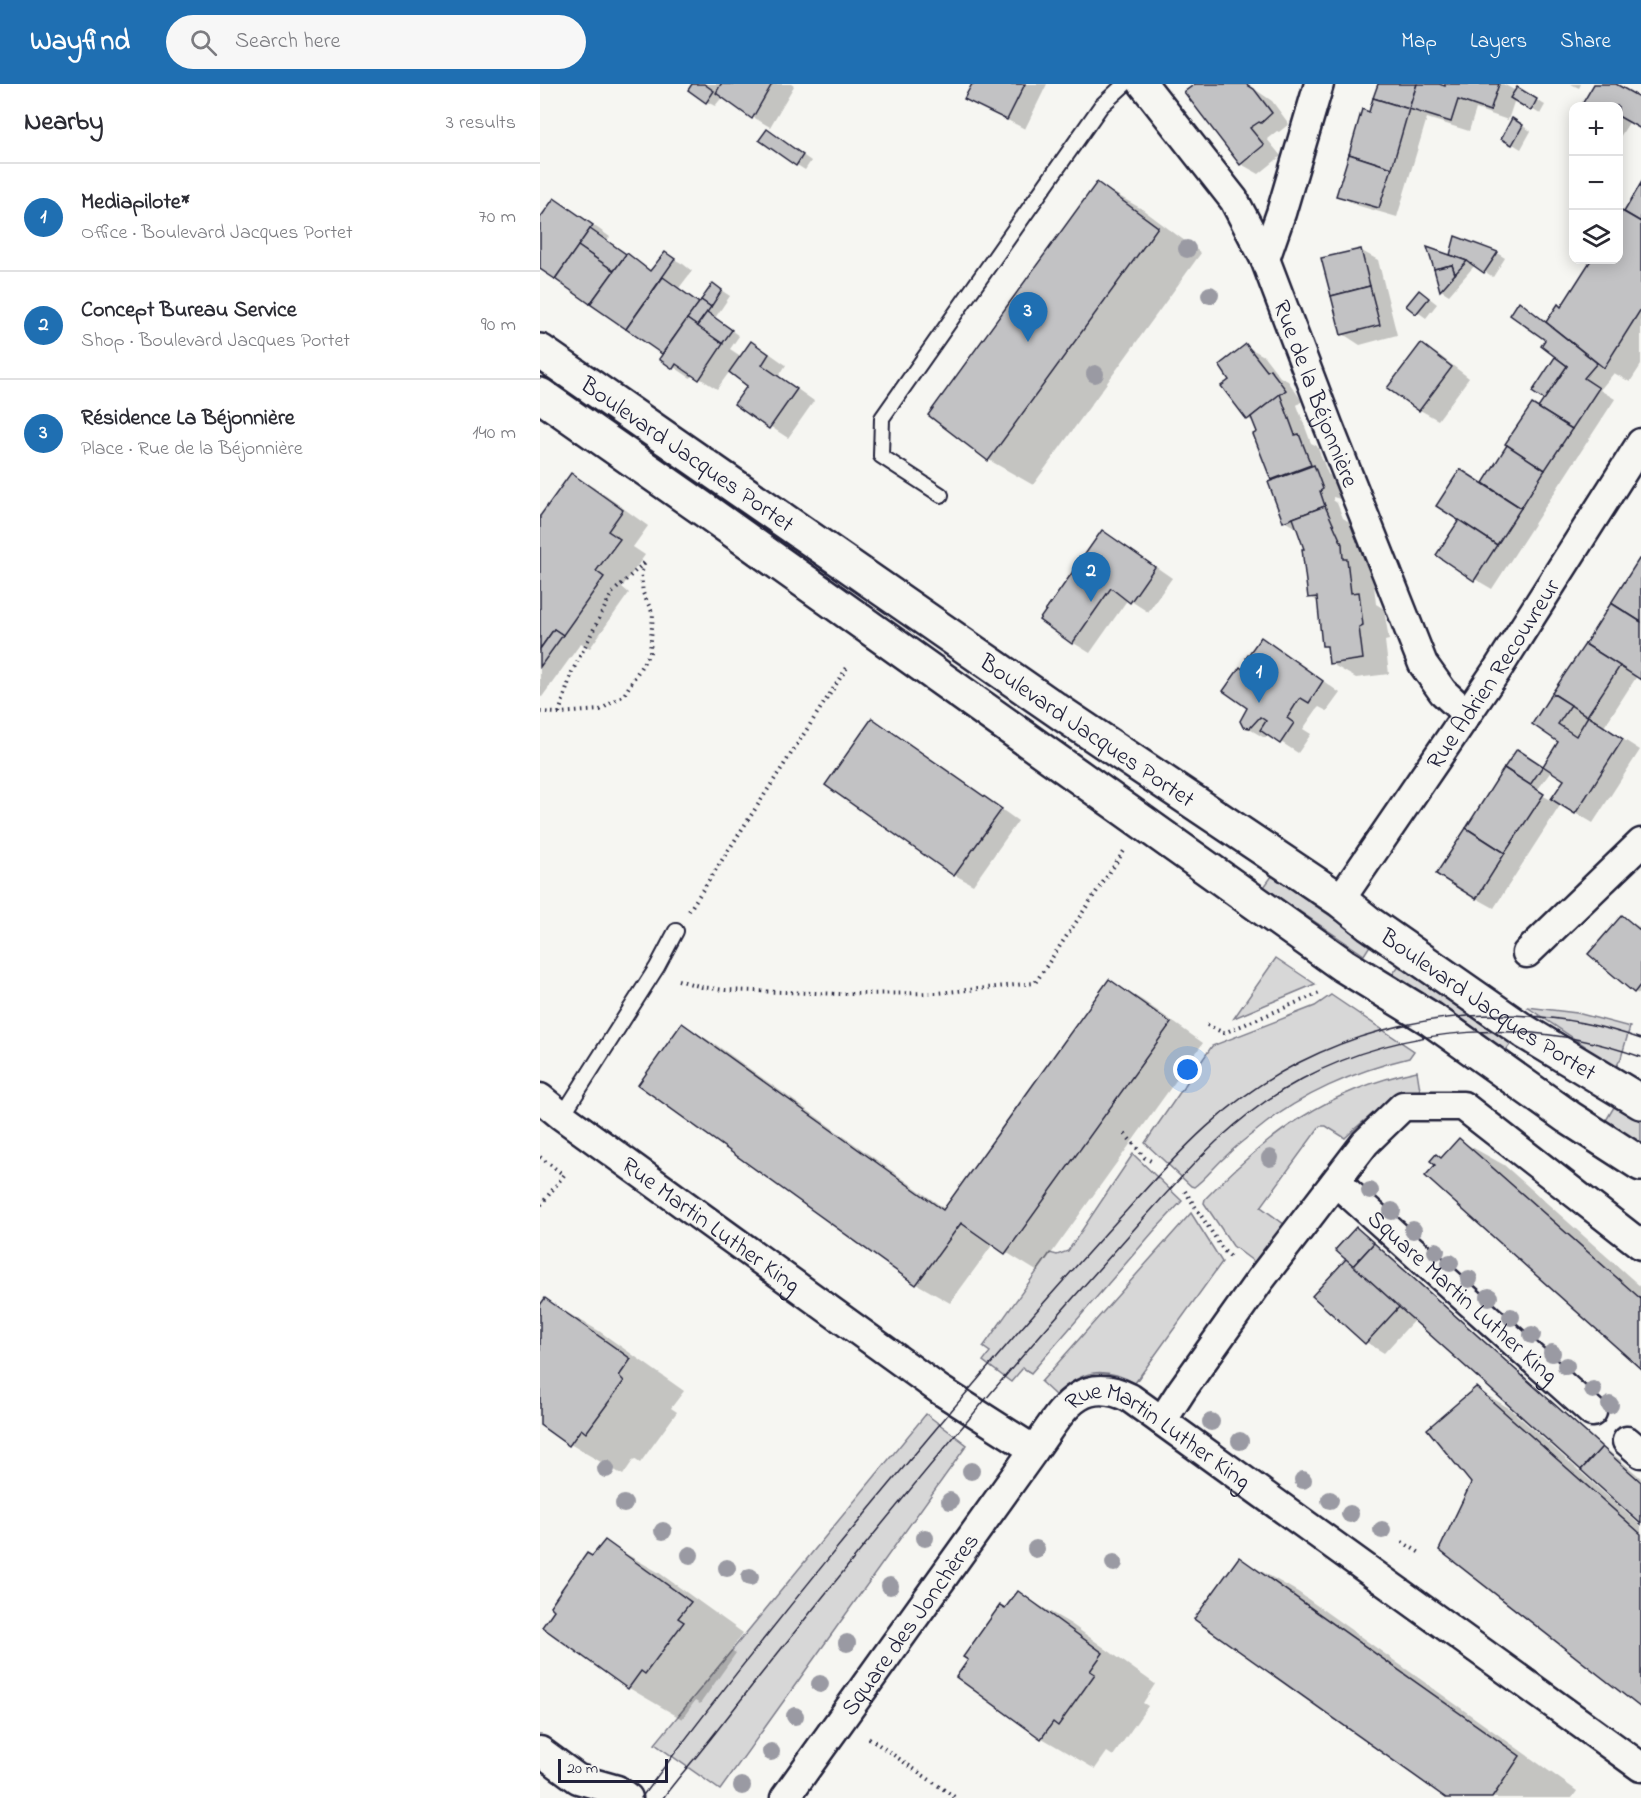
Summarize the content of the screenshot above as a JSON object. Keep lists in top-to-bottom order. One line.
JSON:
{"streets":{"main road":["Boulevard Jacques Portet"],"street":["Rue de la Béjonnière","Rue Adrien Recouvreur","Rue Martin Luther King","Square Martin Luther King","Square des Jonchères"]},"crossings":[["Rue de la Béjonnière","Rue Adrien Recouvreur"],["Boulevard Jacques Portet","Rue Adrien Recouvreur"],["Rue Martin Luther King","Square des Jonchères"]],"scale_bar":"20 m","page":{"header":"Wayfind","search":"Search here","nav":["Map","Layers","Share"],"heading":["Nearby","3 results"],"map_buttons":["+","−"],"list":[{"mark":"1","name":"Mediapilote*","note":"Office · Boulevard Jacques Portet","value":"70 m"},{"mark":"2","name":"Concept Bureau Service","note":"Shop · Boulevard Jacques Portet","value":"90 m"},{"mark":"3","name":"Résidence La Béjonnière","note":"Place · Rue de la Béjonnière","value":"140 m"}],"pins":["3","2","1"],"scale":"20 m"}}
